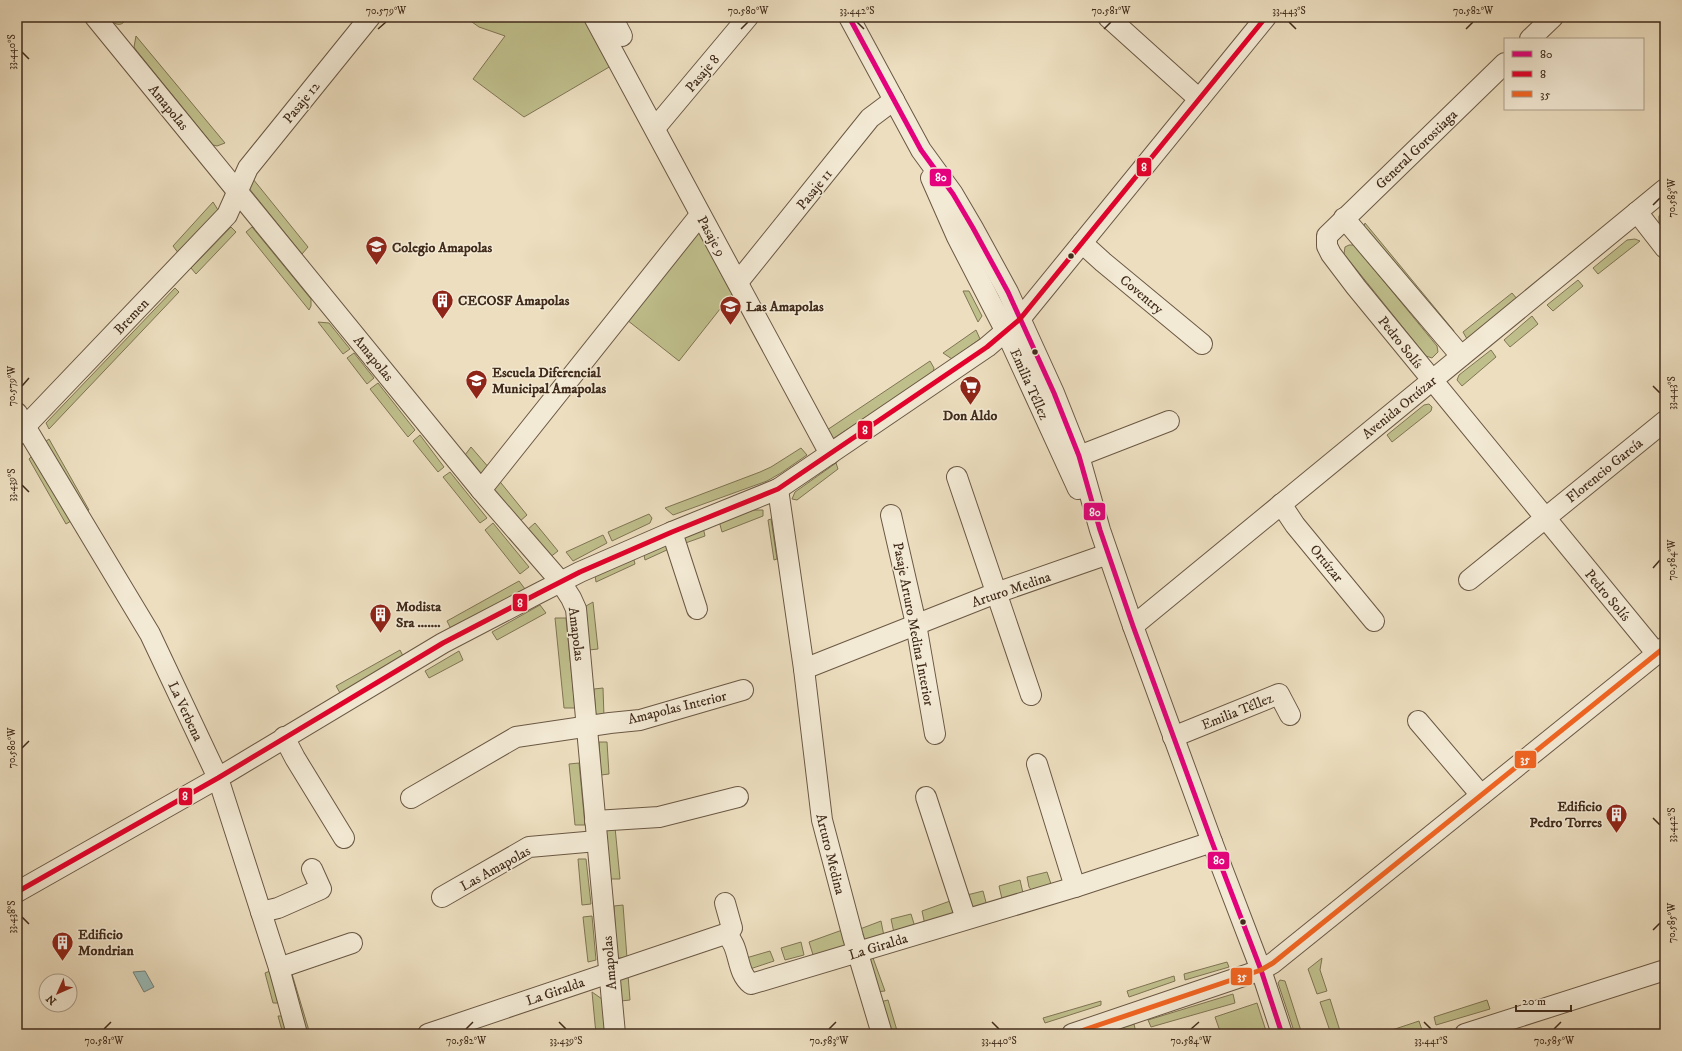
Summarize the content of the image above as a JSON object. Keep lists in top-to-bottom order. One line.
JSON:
{"streets":{"street":["Pasaje 8","Pasaje 12","Amapolas","General Gorostiaga","Pasaje 11","Pasaje 9","Coventry","Bremen","Pedro Solís","Emilia Téllez","Avenida Ortúzar","Florencio García","Ortúzar","Arturo Medina","Pasaje Arturo Medina Interior","Amapolas Interior","La Verbena","Las Amapolas","La Giralda"]},"crossings":[["Pasaje 8","Pasaje 9"],["Pasaje 12","Amapolas"],["Pasaje 12","Bremen"],["Amapolas","Bremen"],["Amapolas","Amapolas Interior"],["Amapolas","Las Amapolas"],["Amapolas","La Giralda"],["General Gorostiaga","Pedro Solís"],["Pasaje 11","Pasaje 9"],["Pasaje 11","Emilia Téllez"],["Bremen","La Verbena"],["Pedro Solís","Avenida Ortúzar"],["Pedro Solís","Florencio García"],["Emilia Téllez","Avenida Ortúzar"],["Emilia Téllez","Arturo Medina"],["Emilia Téllez","La Giralda"],["Avenida Ortúzar","Ortúzar"],["Arturo Medina","Pasaje Arturo Medina Interior"],["Arturo Medina","La Giralda"]],"places":{"school or university":["Colegio Amapolas","Las Amapolas","Escuela Diferencial Municipal Amapolas"],"building":["CECOSF Amapolas","Modista Sra .......","Edificio Pedro Torres","Edificio Mondrian"],"supermarket":["Don Aldo"]},"lines":["transit line 80","transit line 8","transit line 35"],"legend":["80","8","35"],"scale_bar":"20 m","north":"bottom left","coordinates":["70.579°W","70.580°W","33.442°S","70.581°W","33.443°S","70.582°W","33.440°S","70.583°W","33.439°S","70.584°W","33.438°S","70.585°W","33.441°S"]}
